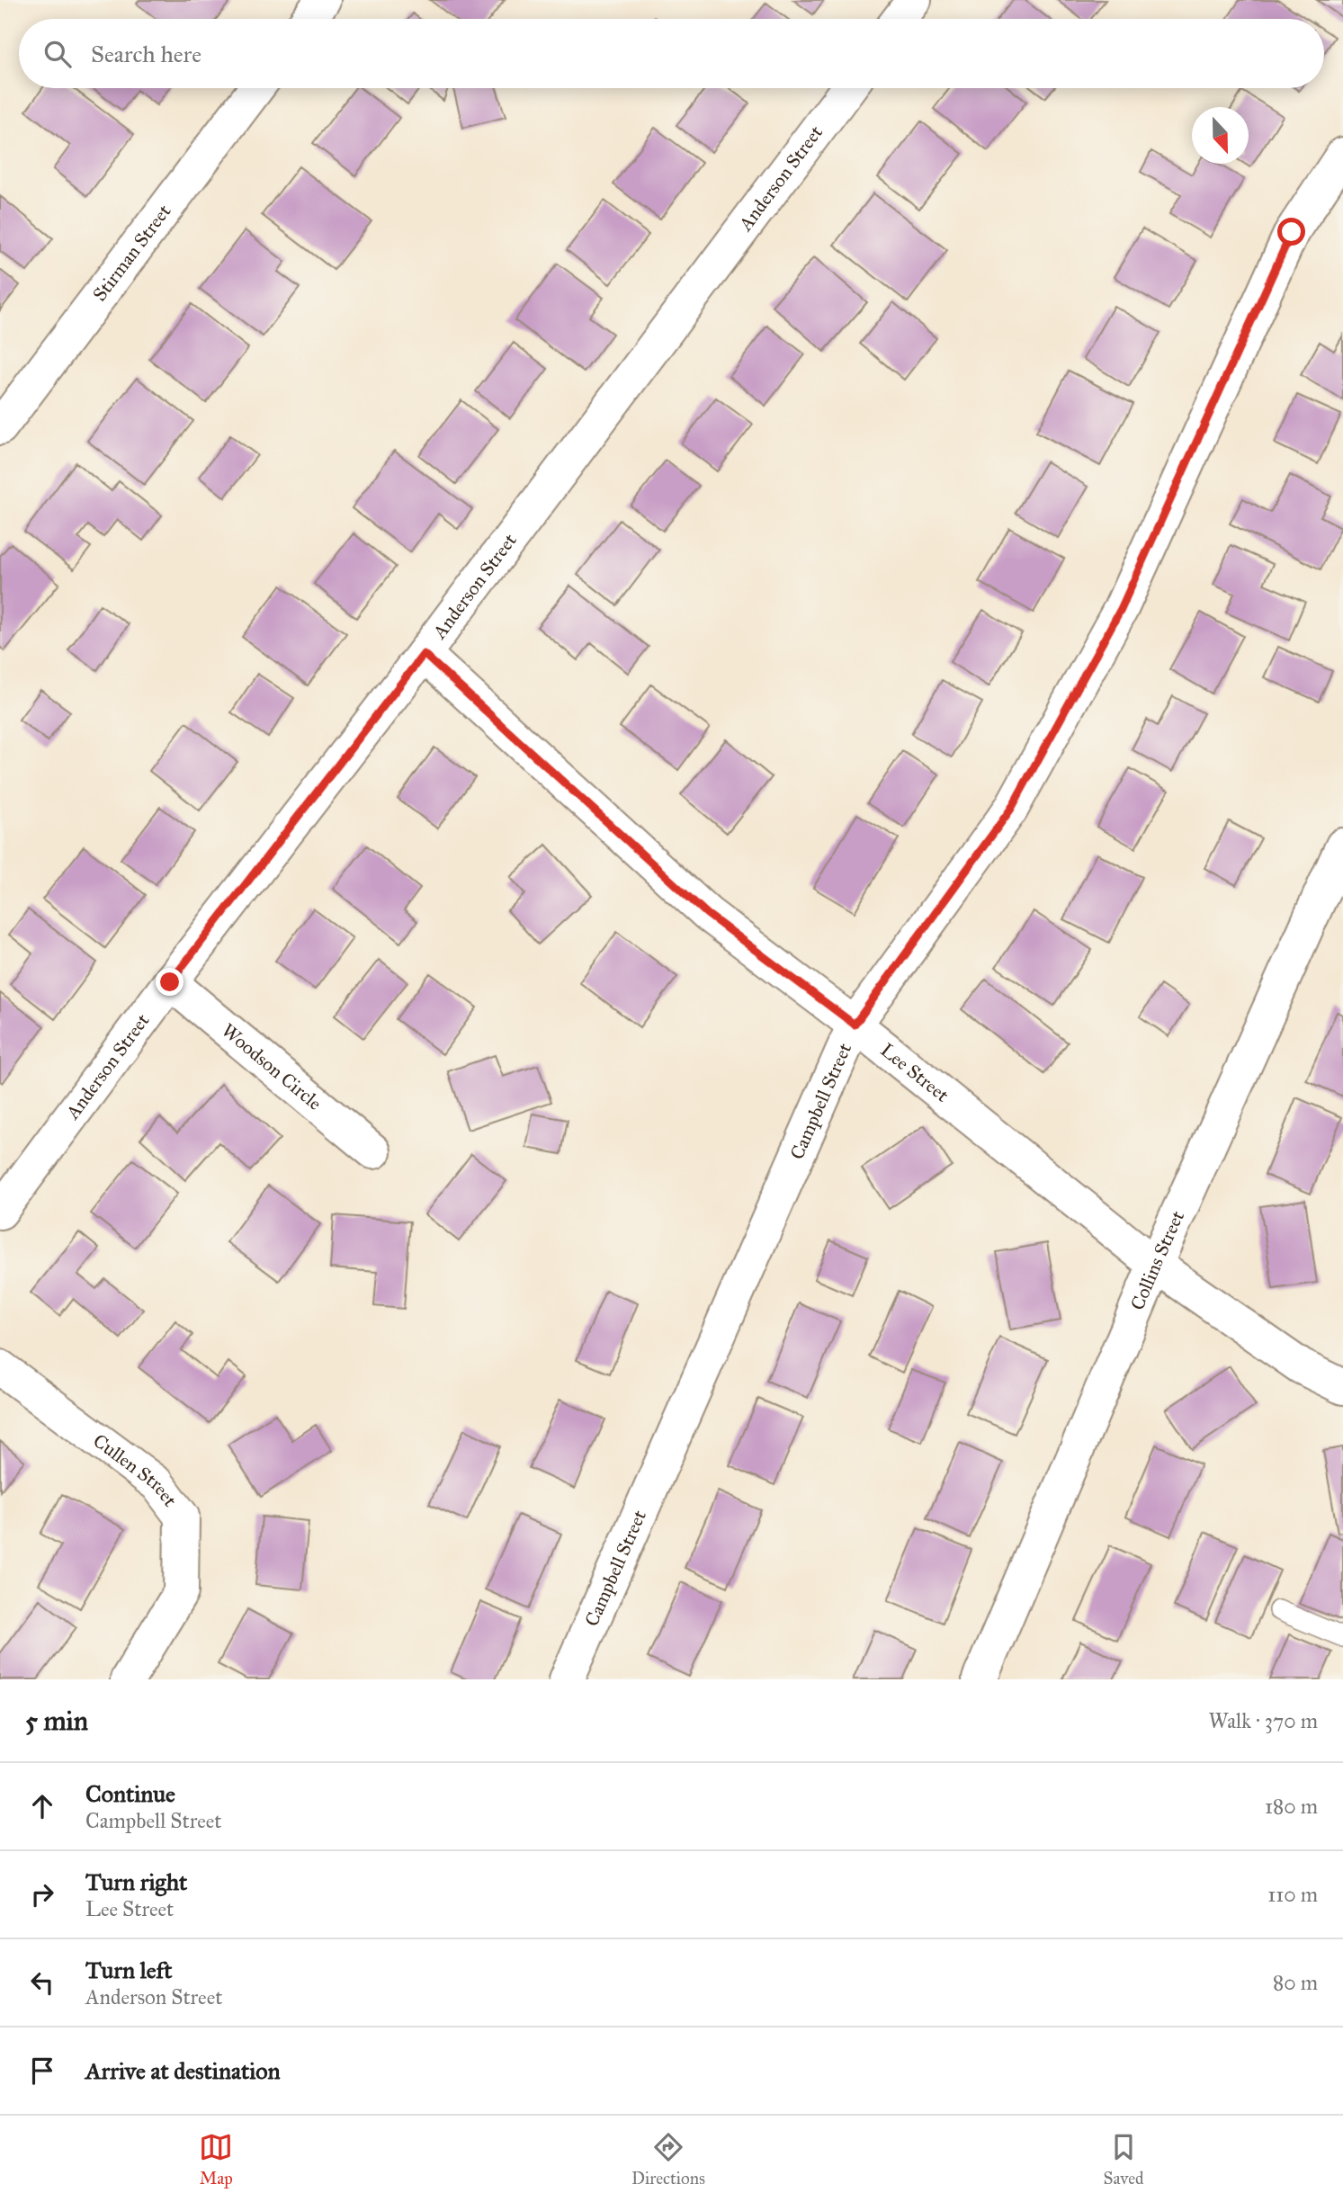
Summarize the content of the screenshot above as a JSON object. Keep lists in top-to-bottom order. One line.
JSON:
{"streets":{"street":["Anderson Street","Stirman Street","Woodson Circle","Lee Street","Campbell Street","Collins Street","Cullen Street"]},"crossings":[["Anderson Street","Woodson Circle"],["Anderson Street","Lee Street"],["Lee Street","Campbell Street"],["Lee Street","Collins Street"]],"north":"bottom","page":{"search":"Search here","heading":["5 min","Walk · 370 m"],"list":[["Continue","Campbell Street","180 m"],["Turn right","Lee Street","110 m"],["Turn left","Anderson Street","80 m"],"Arrive at destination"],"nav":["Map","Directions","Saved"]}}
